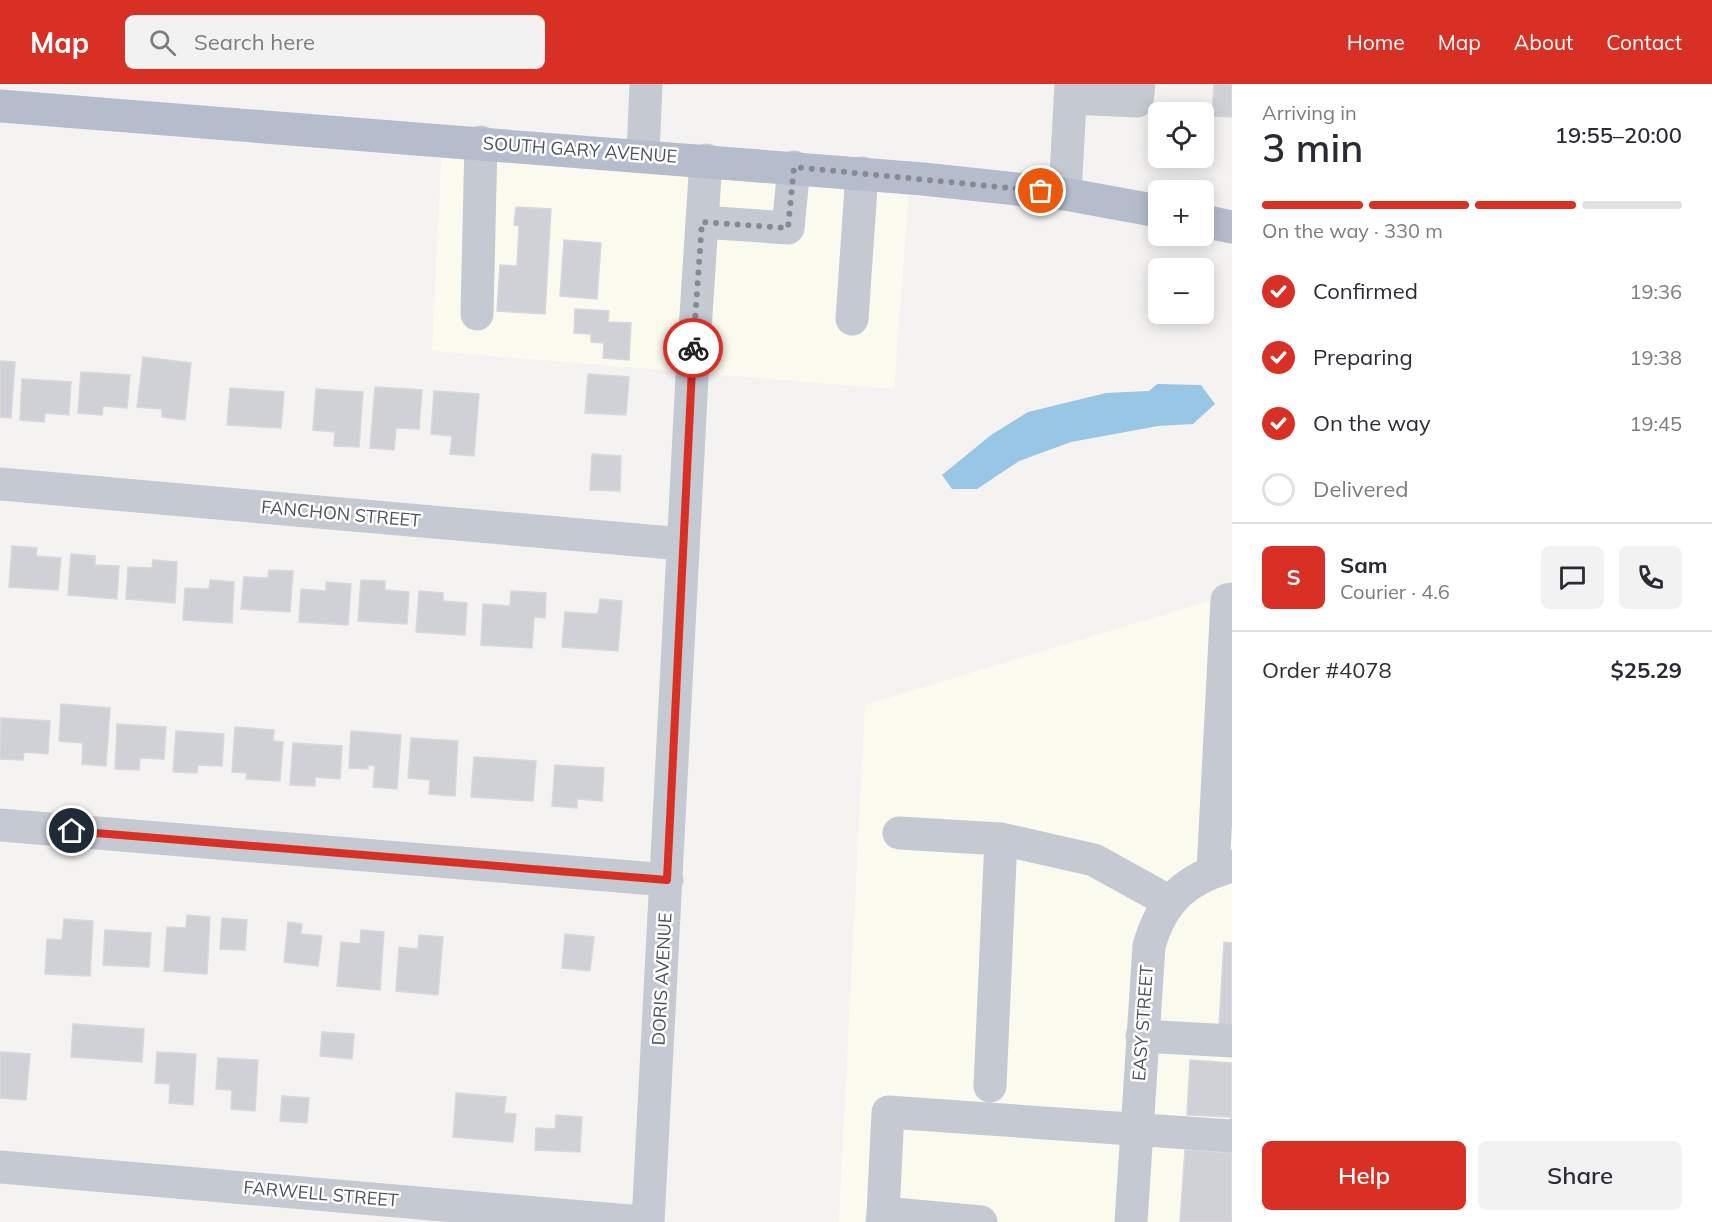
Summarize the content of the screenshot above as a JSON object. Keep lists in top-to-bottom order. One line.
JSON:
{"streets":{"main road":["SOUTH GARY AVENUE"],"street":["FANCHON STREET","DORIS AVENUE","EASY STREET","FARWELL STREET"]},"crossings":[["SOUTH GARY AVENUE","DORIS AVENUE"],["FANCHON STREET","DORIS AVENUE"]],"page":{"header":"Map","search":"Search here","nav":["Home","Map","About","Contact"],"heading":["3 min","Arriving in","19:55–20:00"],"panel":["Sam","Courier · 4.6","Order #4078","$25.29"],"map_buttons":["+","−"],"bar":"On the way · 330 m","list":[["Confirmed","19:36"],["Preparing","19:38"],["On the way","19:45"],"Delivered"],"round":"S","buttons":["Help","Share"]}}
